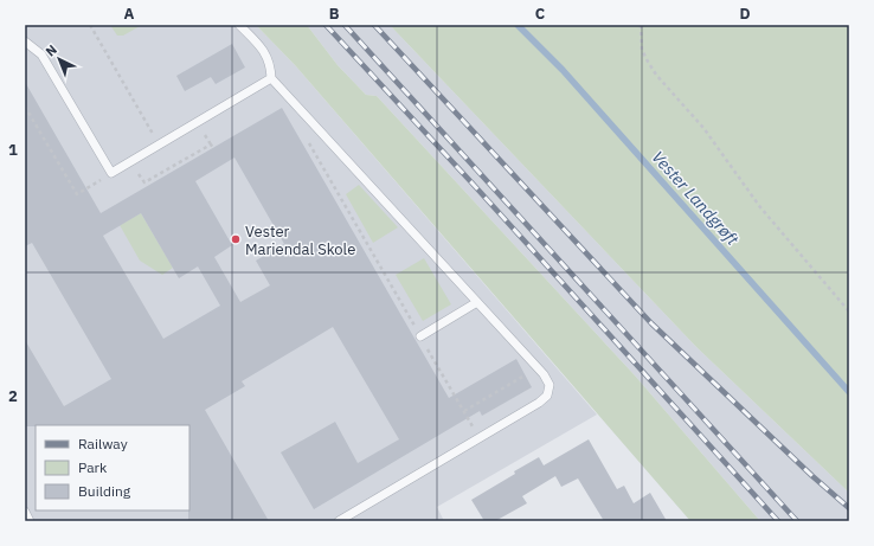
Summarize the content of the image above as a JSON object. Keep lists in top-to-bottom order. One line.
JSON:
{"water":["Vester Landgrøft"],"places":["Vester Mariendal Skole"],"legend":["Railway","Park","Building"],"north":"top left","grid":{"columns":["A","B","C","D"],"rows":["1","2"]}}
